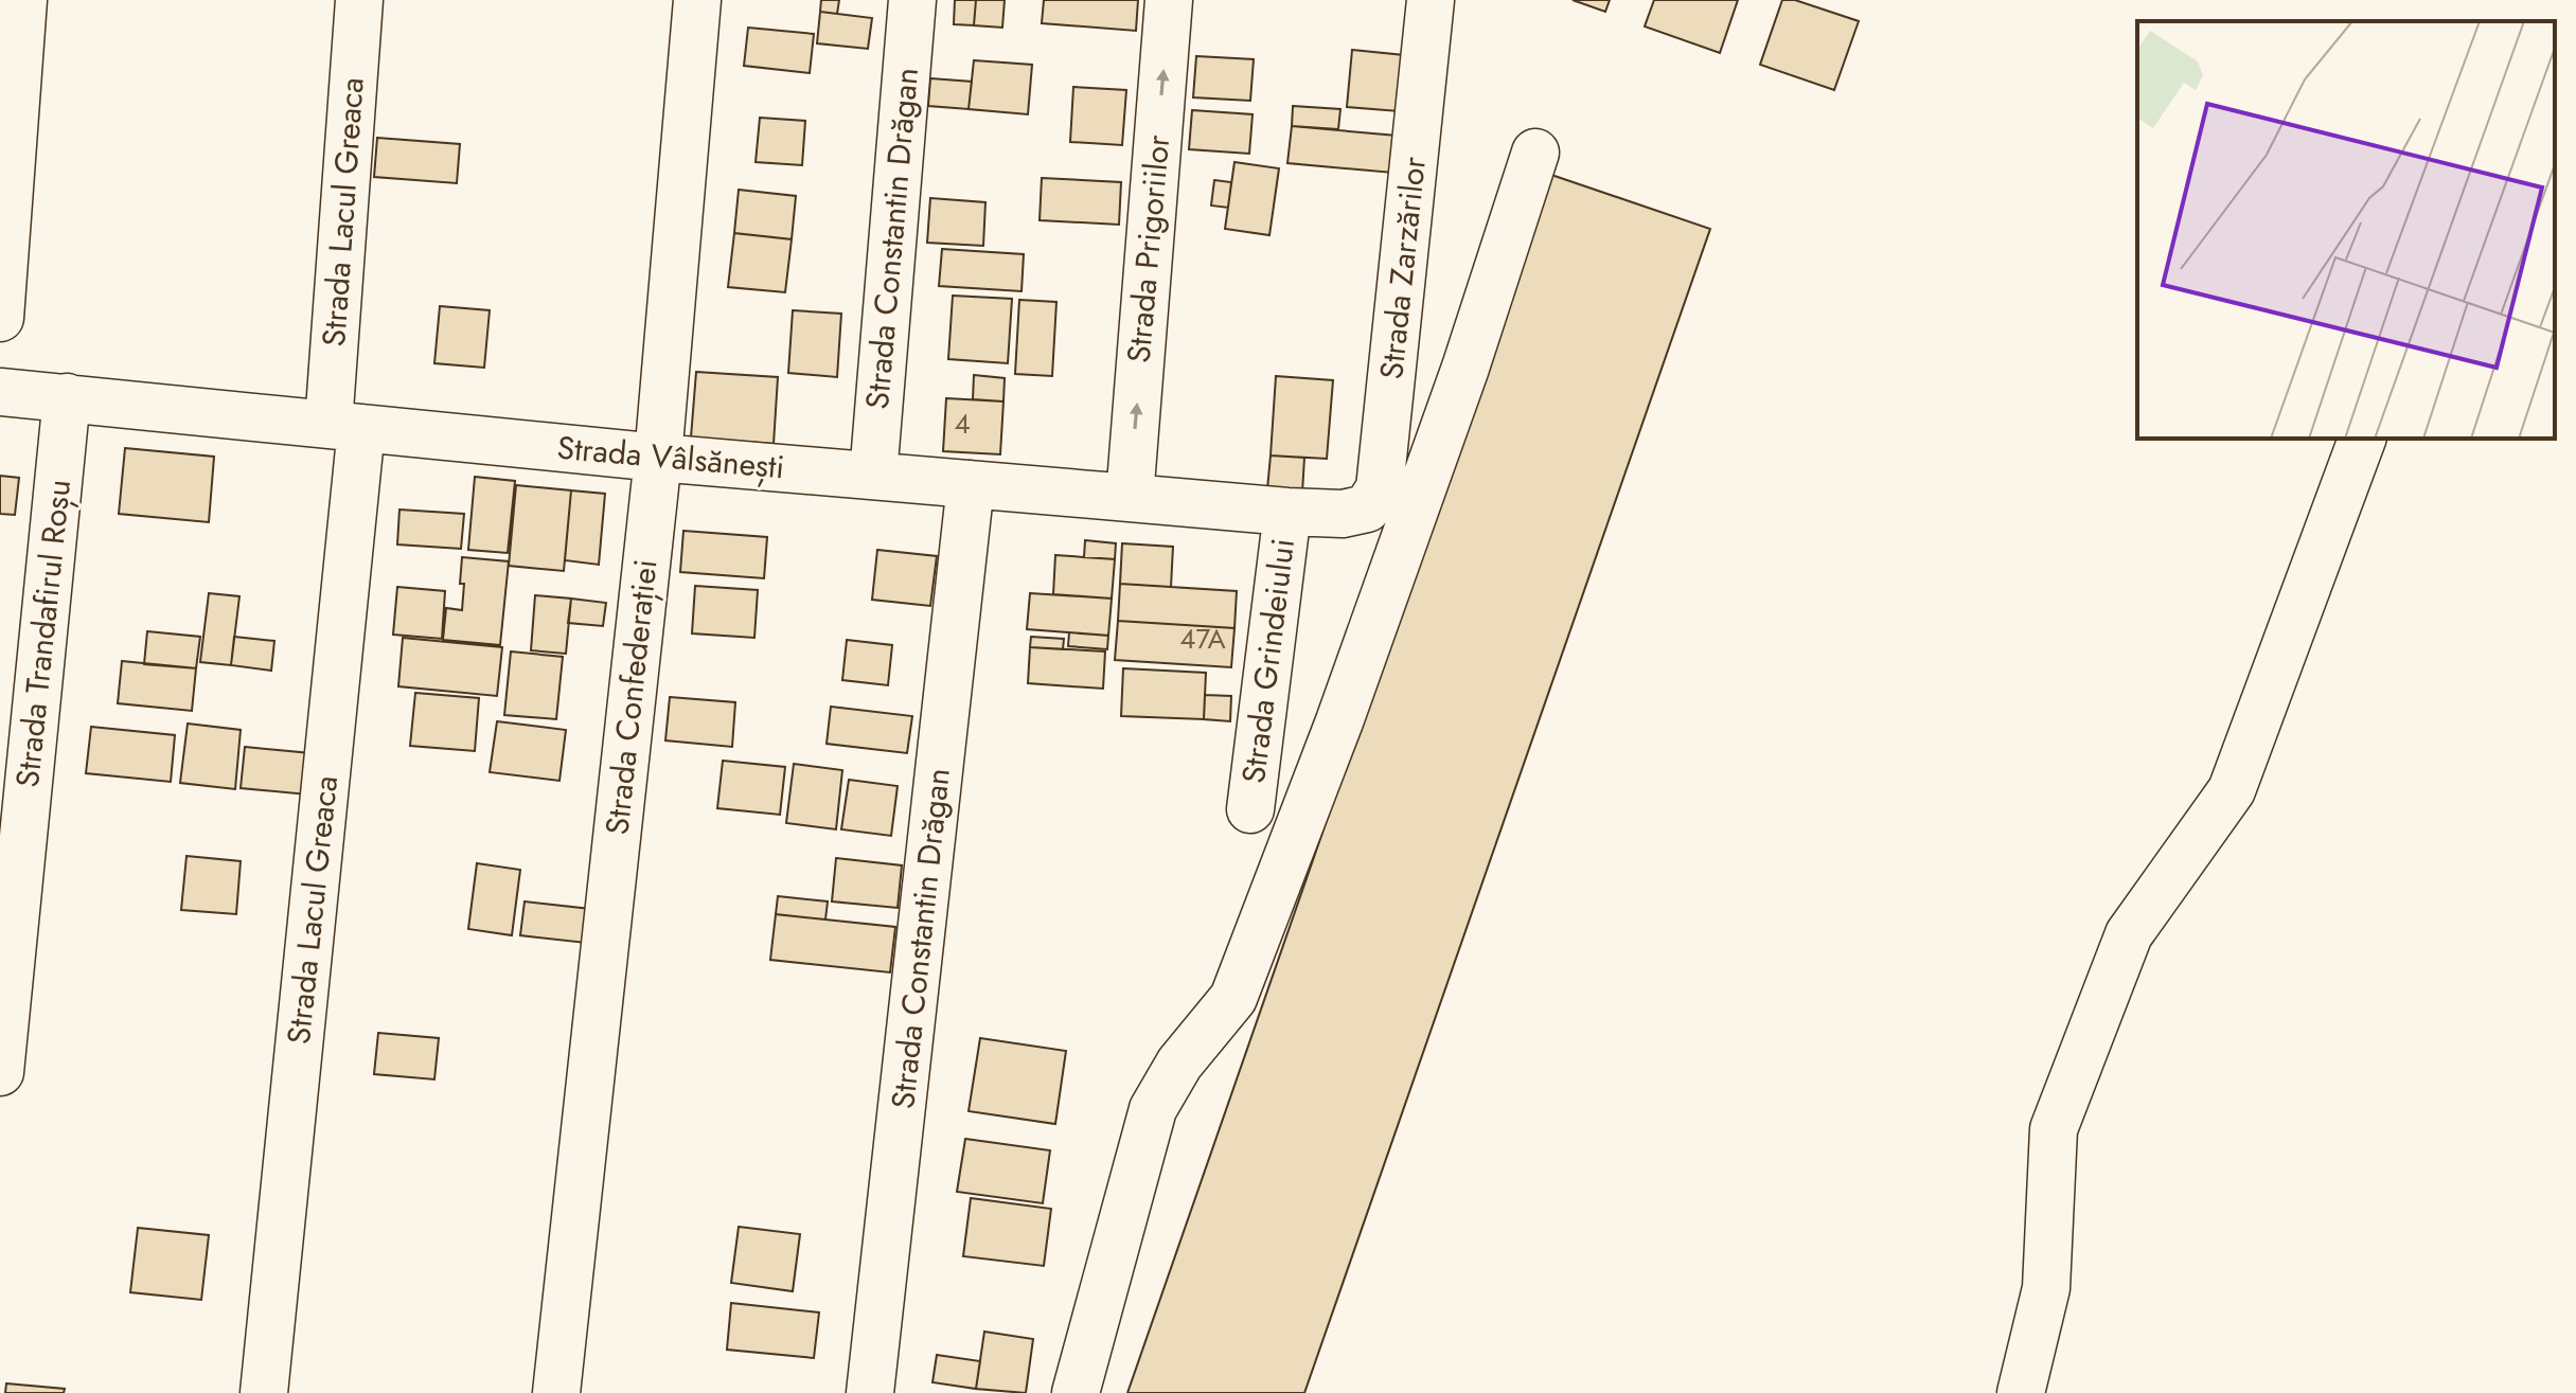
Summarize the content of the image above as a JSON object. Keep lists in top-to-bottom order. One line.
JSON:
{"streets":{"street":["Strada Lacul Greaca","Strada Constantin Drăgan","Strada Prigoriilor","Strada Zarzărilor","Strada Vâlsănești","Strada Trandafirul Roșu","Strada Grindeiului","Strada Confederației"]},"crossings":[["Strada Lacul Greaca","Strada Vâlsănești"],["Strada Constantin Drăgan","Strada Vâlsănești"],["Strada Prigoriilor","Strada Vâlsănești"],["Strada Zarzărilor","Strada Vâlsănești"],["Strada Vâlsănești","Strada Trandafirul Roșu"],["Strada Vâlsănești","Strada Grindeiului"],["Strada Vâlsănești","Strada Confederației"]],"house_numbers":["4","47A"]}
